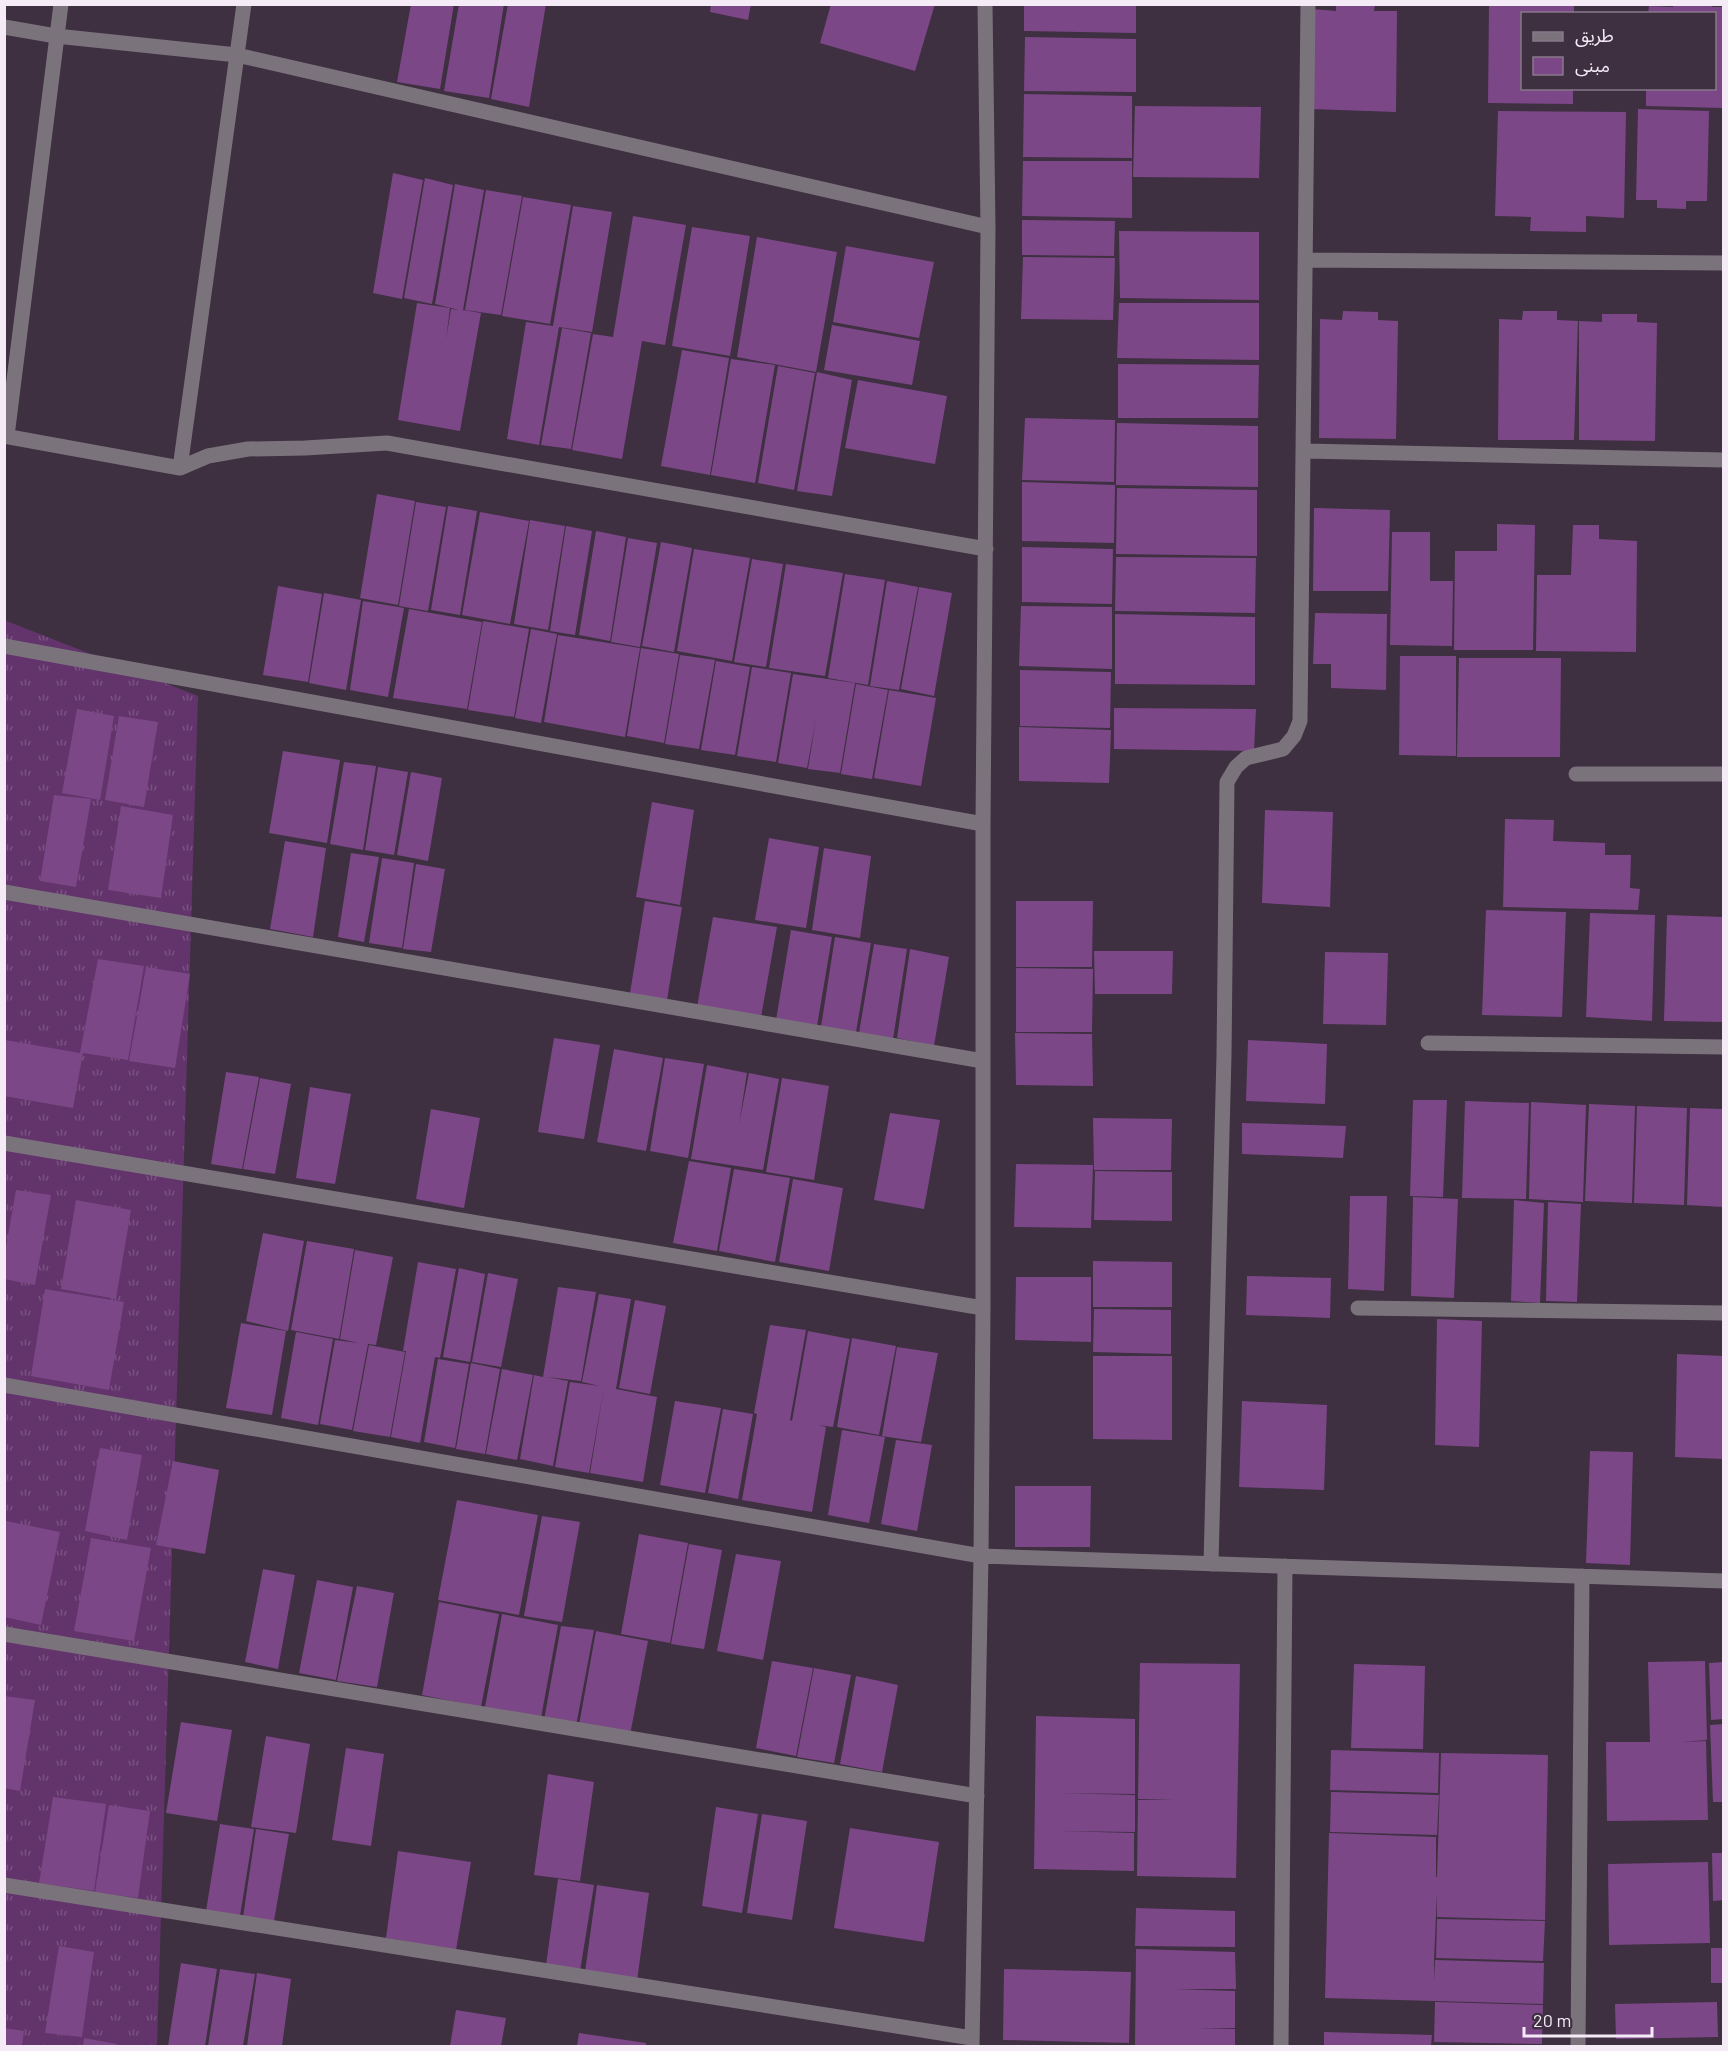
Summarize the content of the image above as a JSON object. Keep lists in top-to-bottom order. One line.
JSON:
{"legend":["طريق","مبنى"],"scale_bar":"20 m"}
